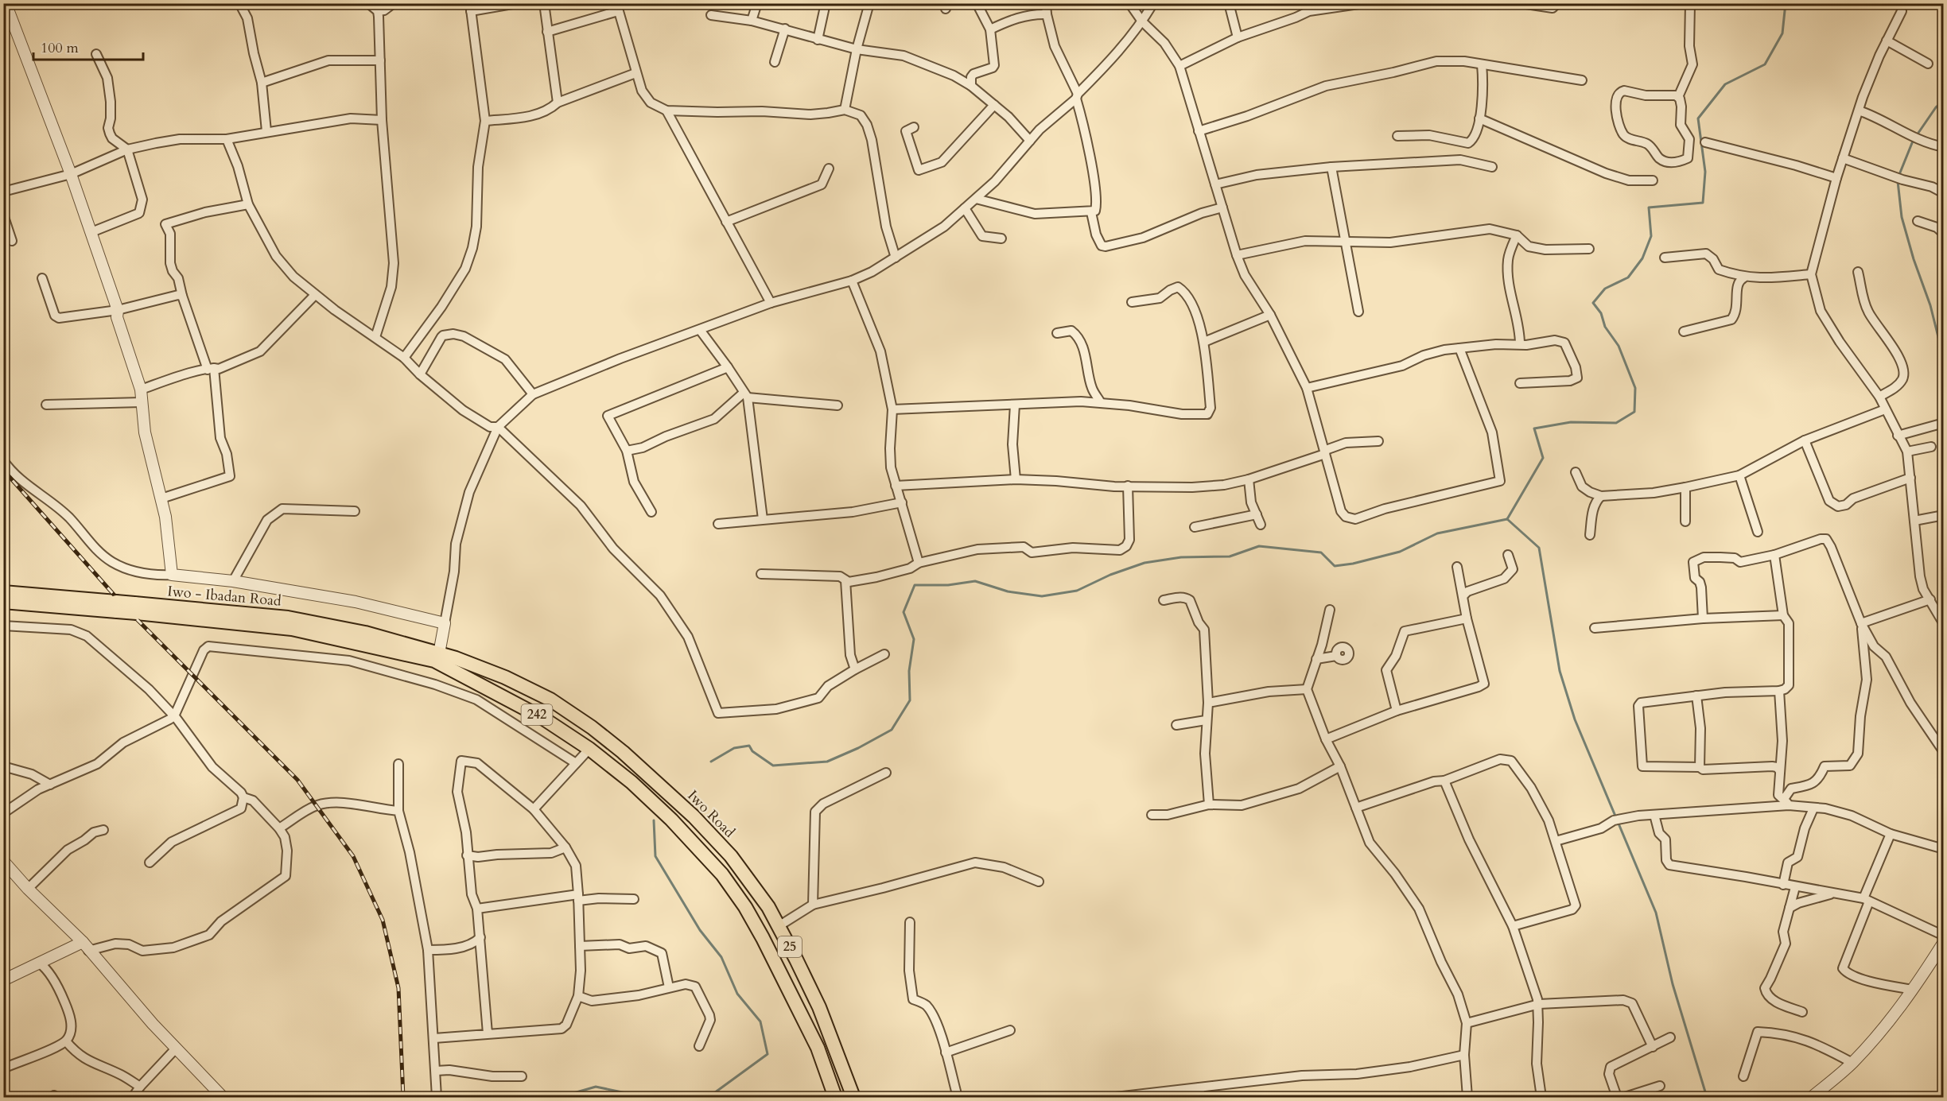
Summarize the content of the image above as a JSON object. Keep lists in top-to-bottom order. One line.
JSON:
{"streets":{"main road":["Iwo - Ibadan Road","242","Iwo Road","25"]},"crossings":[["Iwo - Ibadan Road","242"],["Iwo - Ibadan Road","Iwo Road"],["242","Iwo Road"]],"scale_bar":"100 m"}
